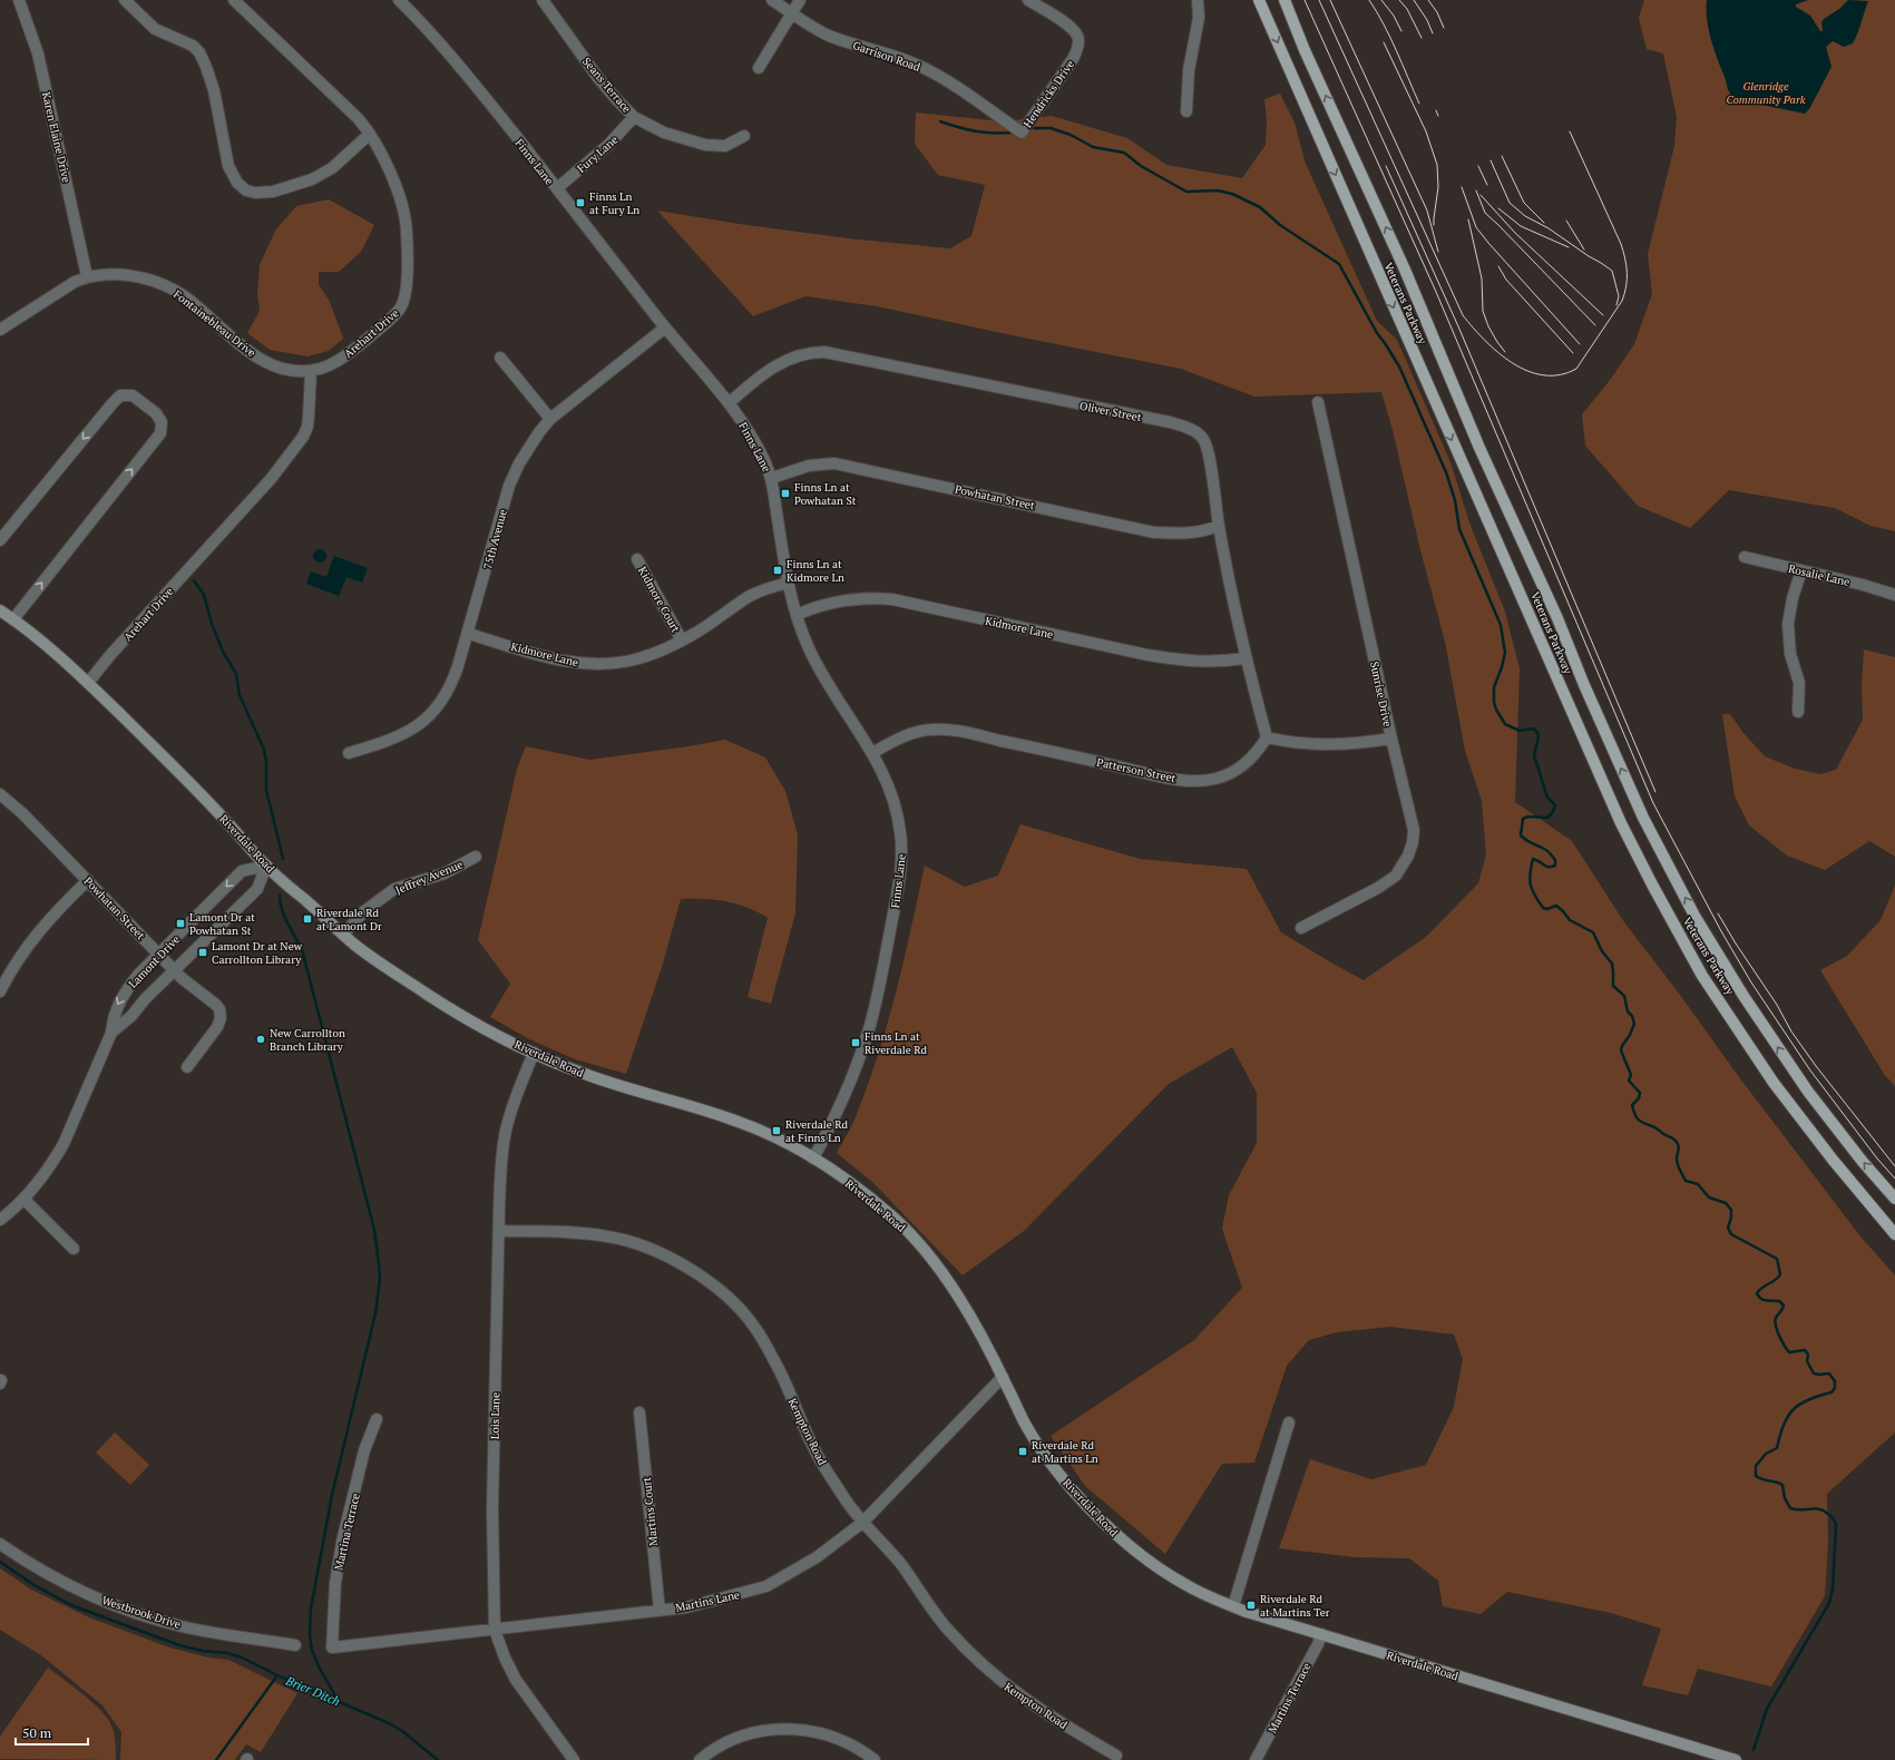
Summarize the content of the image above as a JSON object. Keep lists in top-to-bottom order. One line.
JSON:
{"streets":{"main road":["Veterans Parkway","Riverdale Road"],"street":["Garrison Road","Seans Terrace","Hendricks Drive","Karen Elaine Drive","Fury Lane","Finns Lane","Fontainebleau Drive","Arehart Drive","Oliver Street","Powhatan Street","75th Avenue","Rosalie Lane","Kidmore Court","Kidmore Lane","Sunrise Drive","Patterson Street","Jeffrey Avenue","Lamont Drive","Lois Lane","Kempton Road","Martins Court","Martina Terrace","Martins Lane","Westbrook Drive","Martins Terrace"]},"crossings":[["Garrison Road","Hendricks Drive"],["Seans Terrace","Fury Lane"],["Karen Elaine Drive","Fontainebleau Drive"],["Fury Lane","Finns Lane"],["Finns Lane","Oliver Street"],["Finns Lane","Powhatan Street"],["Finns Lane","75th Avenue"],["Finns Lane","Kidmore Lane"],["Finns Lane","Patterson Street"],["Finns Lane","Riverdale Road"],["Fontainebleau Drive","Arehart Drive"],["Arehart Drive","Riverdale Road"],["Oliver Street","Powhatan Street"],["Oliver Street","Kidmore Lane"],["Oliver Street","Patterson Street"],["Powhatan Street","Lamont Drive"],["75th Avenue","Kidmore Lane"],["Kidmore Court","Kidmore Lane"],["Riverdale Road","Jeffrey Avenue"],["Riverdale Road","Lamont Drive"],["Riverdale Road","Lois Lane"],["Riverdale Road","Martins Lane"],["Riverdale Road","Martins Terrace"],["Lois Lane","Kempton Road"],["Lois Lane","Martins Lane"],["Kempton Road","Martins Lane"],["Martins Court","Martins Lane"],["Martina Terrace","Martins Lane"]],"water":["Brier Ditch"],"parks":["Glenridge Community Park"],"places":{"transit":["Finns Ln at Fury Ln","Finns Ln at Powhatan St","Finns Ln at Kidmore Ln","Riverdale Rd at Lamont Dr","Lamont Dr at Powhatan St","Lamont Dr at New Carrollton Library","Finns Ln at Riverdale Rd","Riverdale Rd at Finns Ln","Riverdale Rd at Martins Ln","Riverdale Rd at Martins Ter"],"other":["New Carrollton Branch Library"]},"scale_bar":"50 m"}
